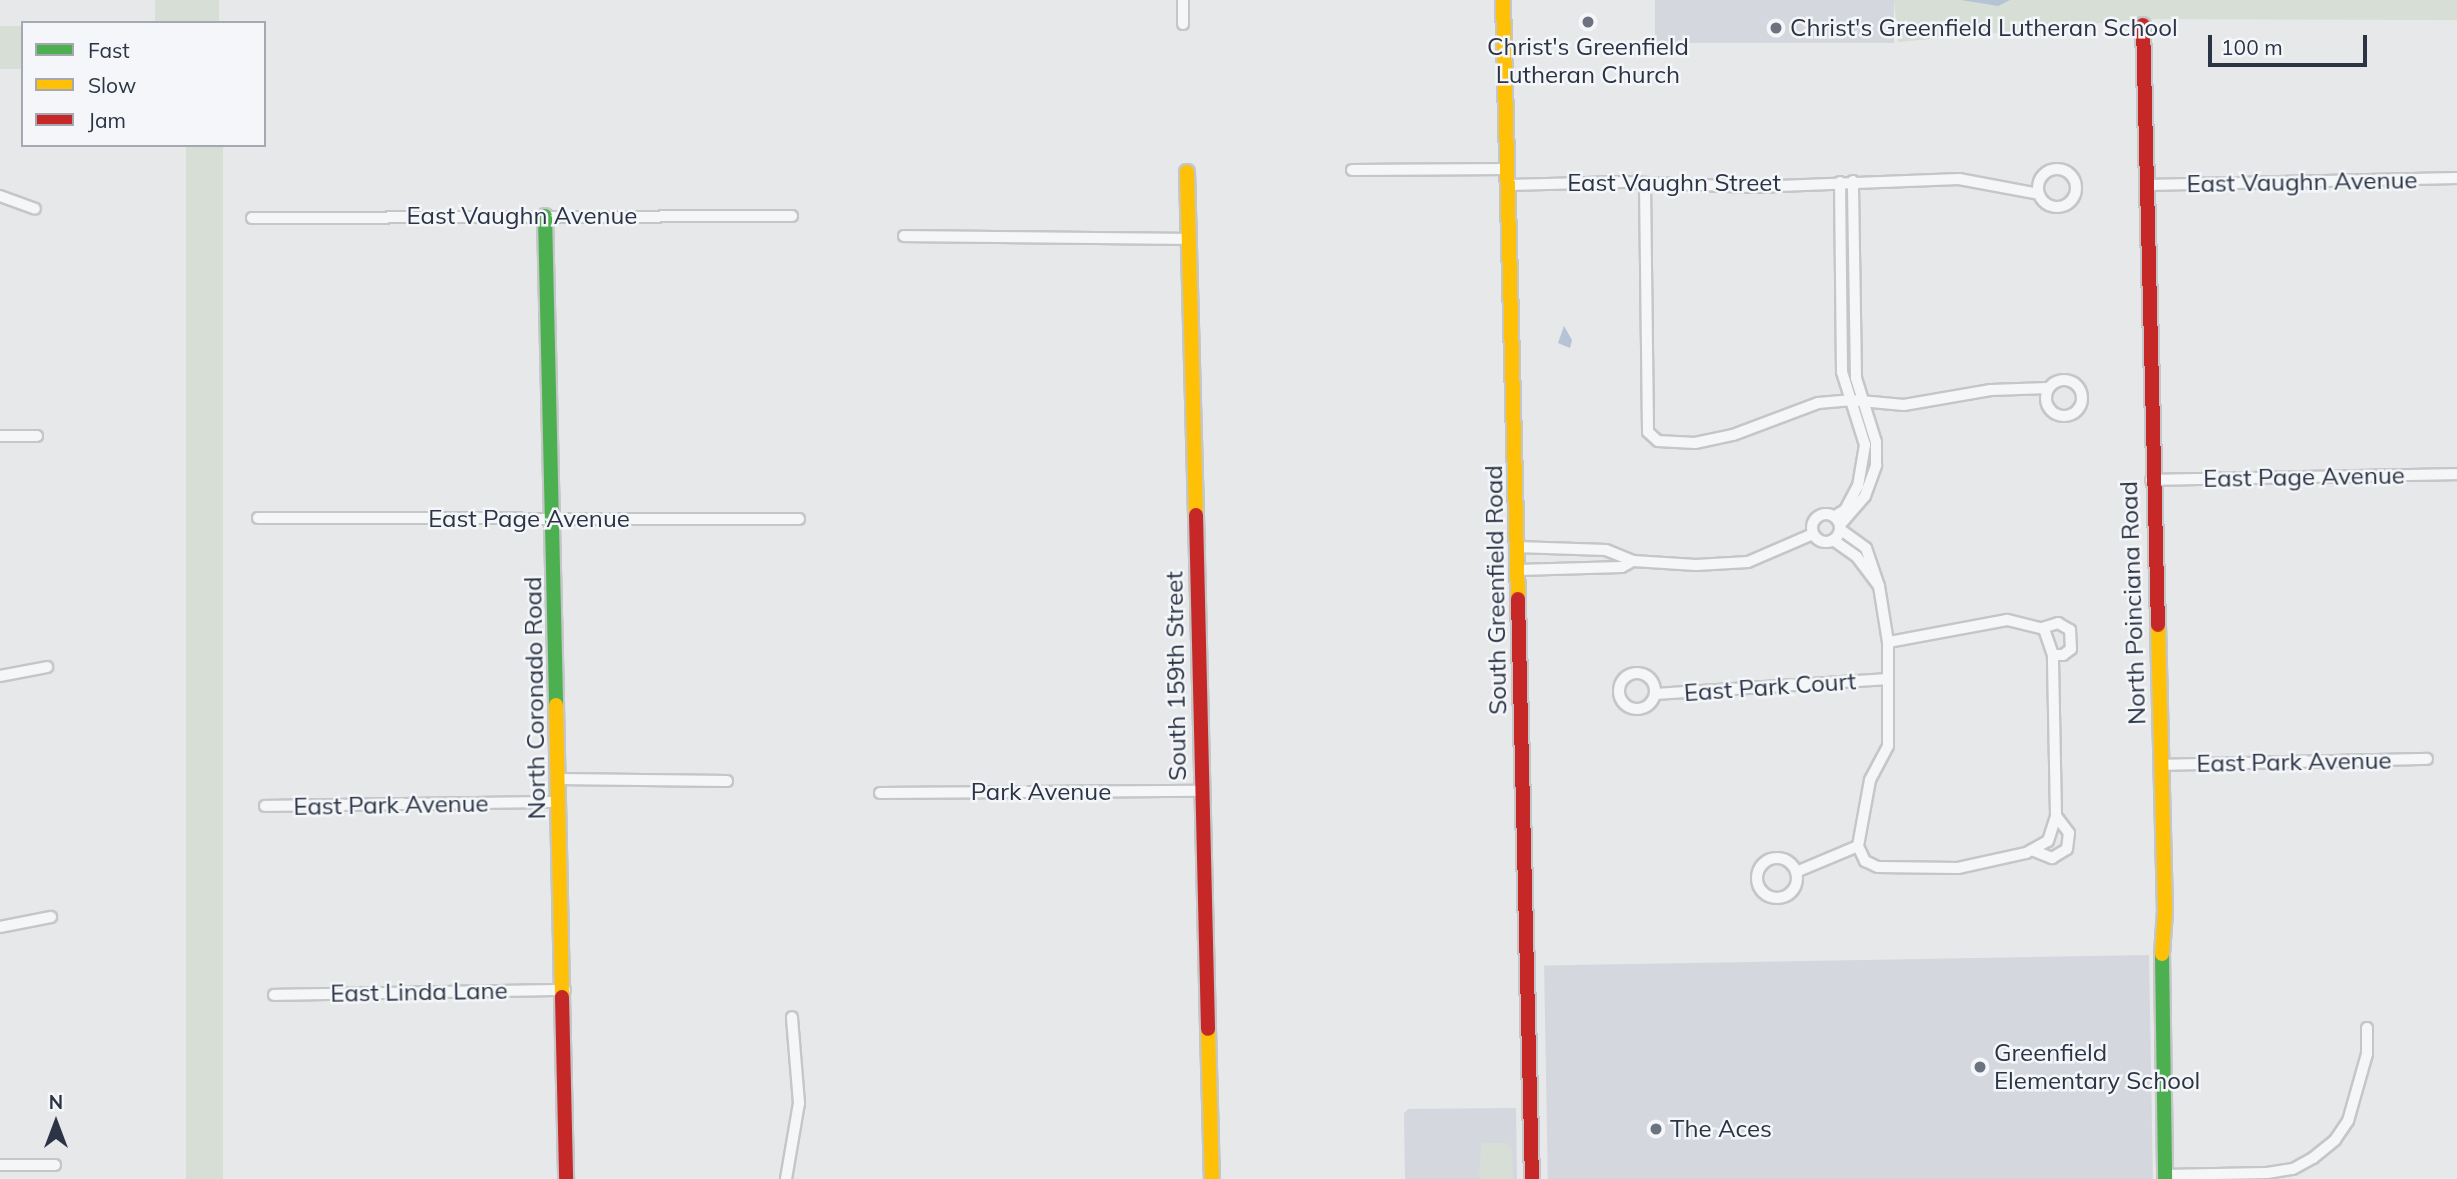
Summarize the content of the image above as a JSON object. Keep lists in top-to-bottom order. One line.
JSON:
{"streets":{"street":["East Vaughn Avenue","East Vaughn Street","East Page Avenue","South Greenfield Road","North Poinciana Road","South 159th Street","East Park Court","North Coronado Road","East Park Avenue","Park Avenue","East Linda Lane"]},"crossings":[["East Vaughn Avenue","North Poinciana Road"],["East Vaughn Avenue","North Coronado Road"],["East Vaughn Street","South Greenfield Road"],["East Page Avenue","North Poinciana Road"],["East Page Avenue","North Coronado Road"],["North Poinciana Road","East Park Avenue"],["South 159th Street","Park Avenue"],["North Coronado Road","East Park Avenue"],["North Coronado Road","East Linda Lane"]],"places":["Christ's Greenfield Lutheran Church","Christ's Greenfield Lutheran School","Greenfield Elementary School","The Aces"],"legend":["Fast","Slow","Jam"],"scale_bar":"100 m","north":"top"}
